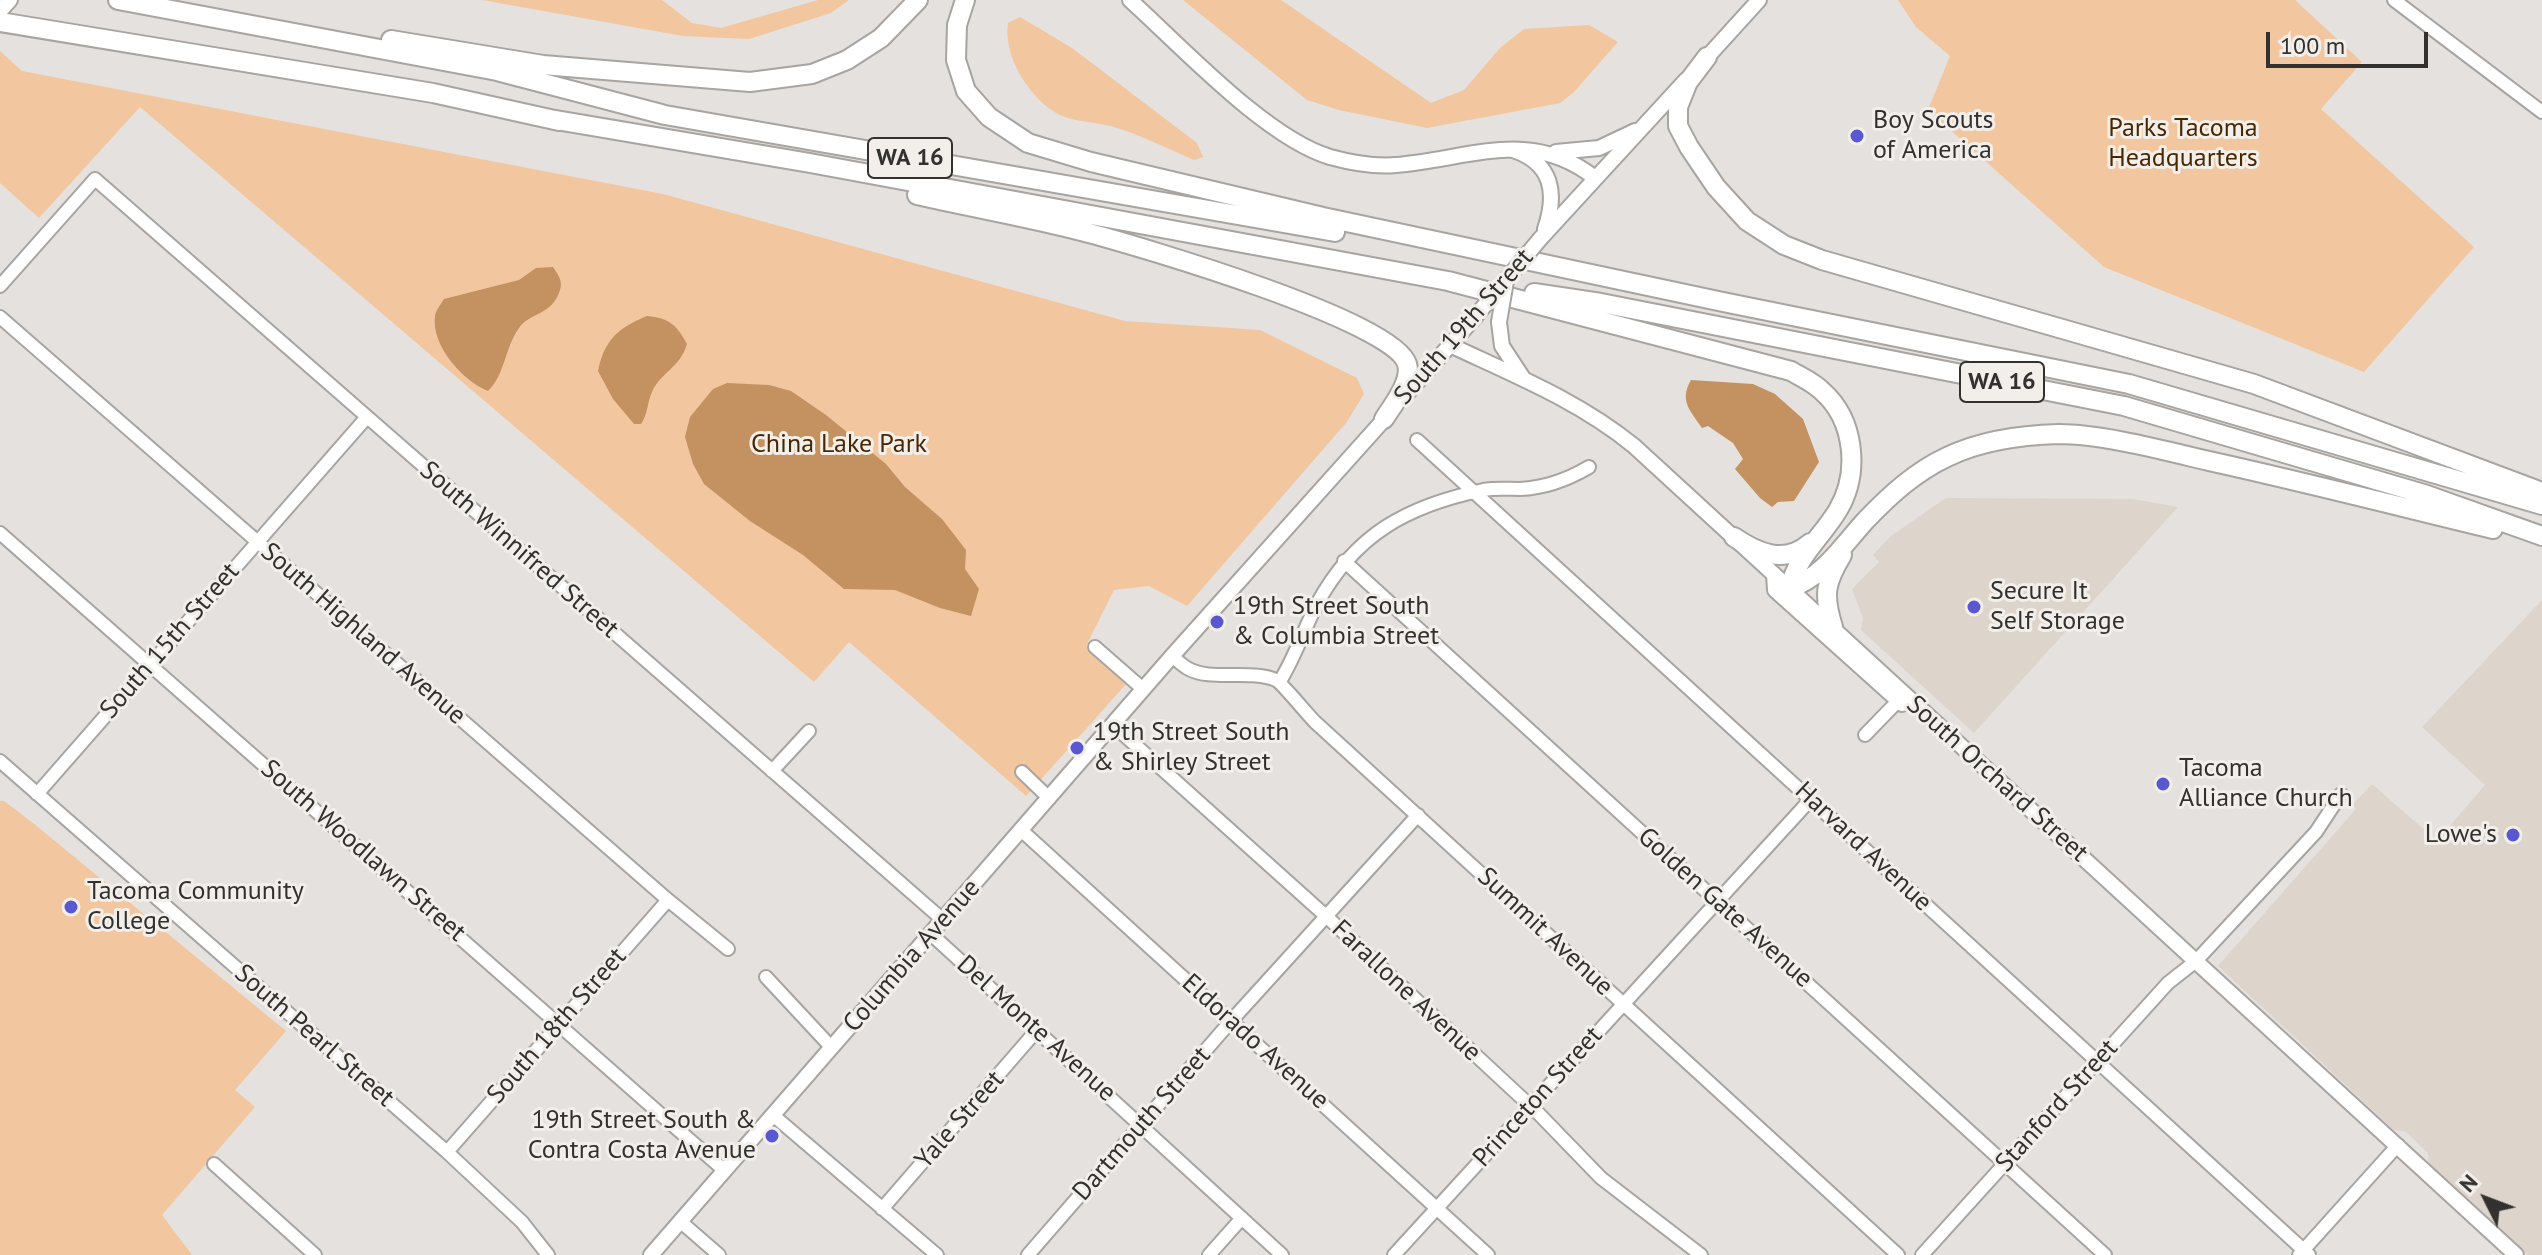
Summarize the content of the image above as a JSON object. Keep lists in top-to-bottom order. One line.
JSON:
{"streets":{"highway":["WA 16"],"main road":["South 19th Street","South Orchard Street","Columbia Avenue"],"street":["South Winnifred Street","South Highland Avenue","South 15th Street","Harvard Avenue","South Woodlawn Street","Golden Gate Avenue","Summit Avenue","Farallone Avenue","South 18th Street","Del Monte Avenue","South Pearl Street","Eldorado Avenue","Princeton Street","Stanford Street","Yale Street","Dartmouth Street"]},"crossings":[["South 19th Street","South Orchard Street"],["South 19th Street","Columbia Avenue"],["South Winnifred Street","South 15th Street"],["South Winnifred Street","Columbia Avenue"],["South Highland Avenue","South 15th Street"],["South Highland Avenue","South 18th Street"],["South 15th Street","South Woodlawn Street"],["South 15th Street","South Pearl Street"],["South Orchard Street","Stanford Street"],["Harvard Avenue","Princeton Street"],["Harvard Avenue","Stanford Street"],["South Woodlawn Street","Columbia Avenue"],["South Woodlawn Street","South 18th Street"],["Golden Gate Avenue","Princeton Street"],["Golden Gate Avenue","Stanford Street"],["Summit Avenue","Princeton Street"],["Summit Avenue","Dartmouth Street"],["Columbia Avenue","Farallone Avenue"],["Columbia Avenue","Del Monte Avenue"],["Columbia Avenue","Eldorado Avenue"],["Farallone Avenue","Princeton Street"],["Farallone Avenue","Dartmouth Street"],["South 18th Street","South Pearl Street"],["Del Monte Avenue","Yale Street"],["Del Monte Avenue","Dartmouth Street"],["Eldorado Avenue","Princeton Street"],["Eldorado Avenue","Dartmouth Street"]],"parks":["Parks Tacoma Headquarters","China Lake Park"],"places":["Boy Scouts of America","Secure It Self Storage","19th Street South & Columbia Street","19th Street South & Shirley Street","Tacoma Alliance Church","Lowe's","Tacoma Community College","19th Street South & Contra Costa Avenue"],"scale_bar":"100 m","north":"top left"}
